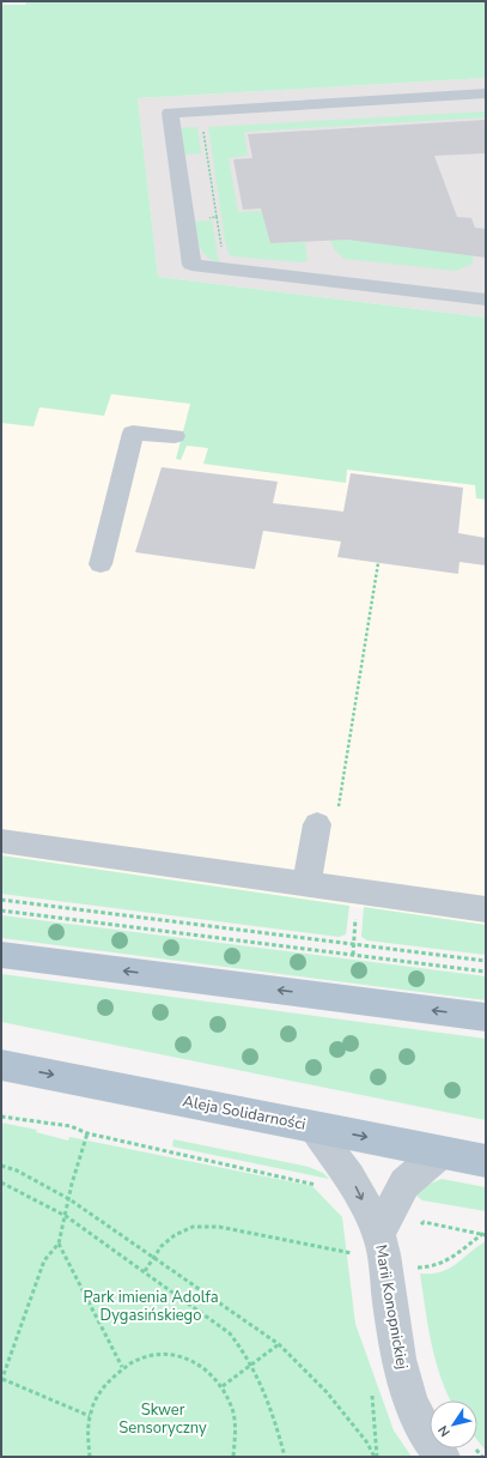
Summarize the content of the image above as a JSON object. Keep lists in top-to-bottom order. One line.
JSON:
{"streets":{"main road":["Aleja Solidarności"],"street":["Marii Konopnickiej"]},"crossings":[["Aleja Solidarności","Marii Konopnickiej"]],"parks":["Park imienia Adolfa Dygasińskiego","Skwer Sensoryczny"],"north":"bottom left"}
